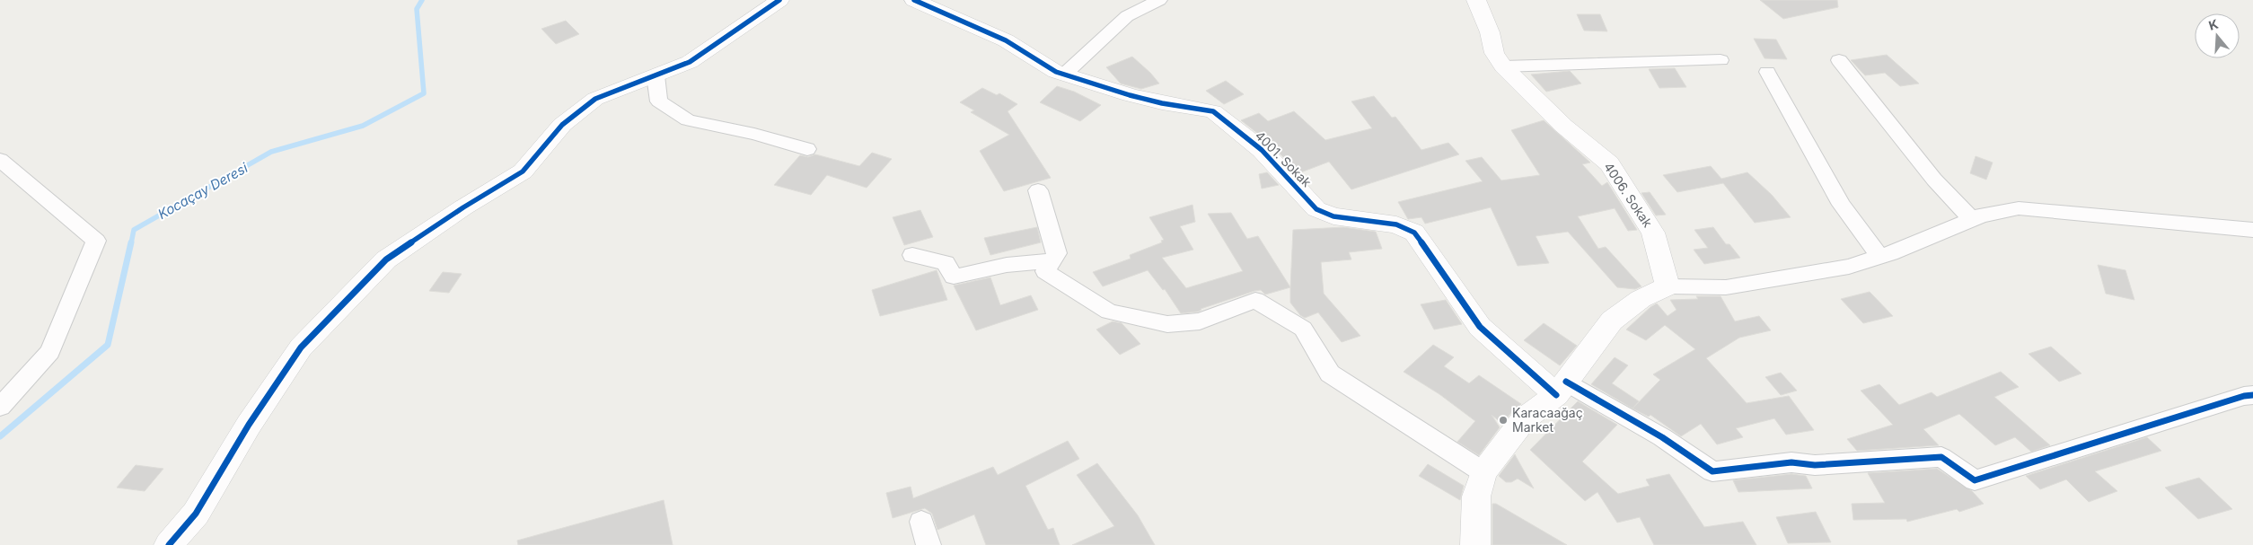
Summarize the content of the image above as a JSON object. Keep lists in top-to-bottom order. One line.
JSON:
{"streets":{"street":["4001. Sokak","4006. Sokak"]},"water":["Kocaçay Deresi"],"places":["Karacaağaç Market"],"north":"top"}
